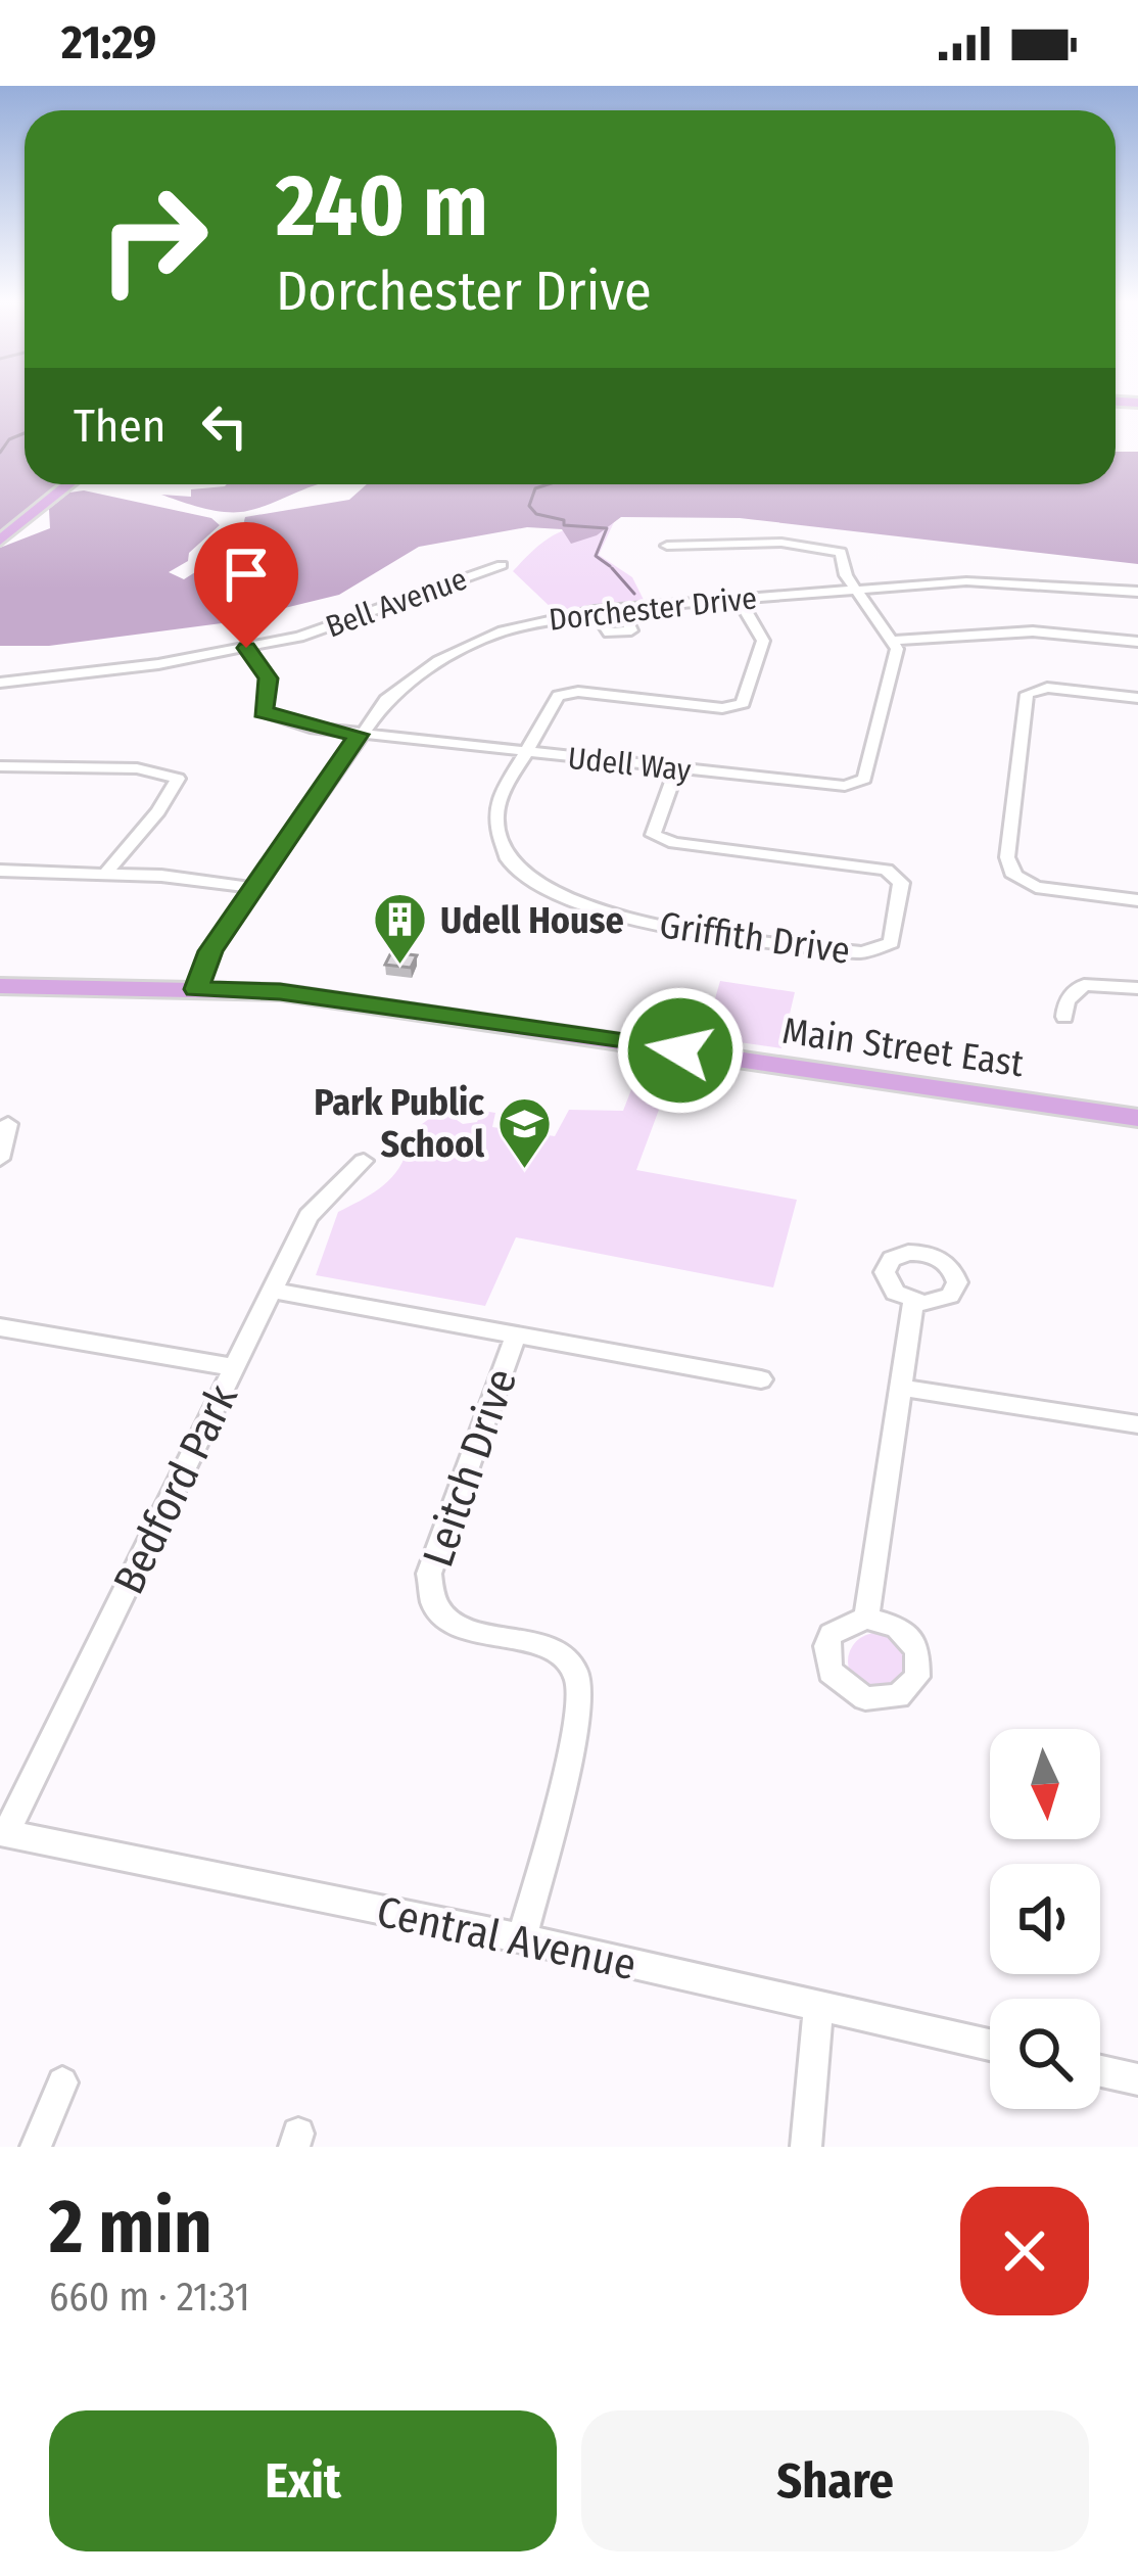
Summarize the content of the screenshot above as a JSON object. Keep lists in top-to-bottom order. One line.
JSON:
{"streets":{"main road":["Main Street East"],"street":["Bell Avenue","Dorchester Drive","Udell Way","Griffith Drive","Leitch Drive","Bedford Park","Central Avenue"]},"crossings":[["Bell Avenue","Udell Way"],["Dorchester Drive","Udell Way"],["Dorchester Drive","Main Street East"],["Udell Way","Griffith Drive"],["Leitch Drive","Central Avenue"],["Bedford Park","Central Avenue"]],"places":{"building":["Udell House"],"school or university":["Park Public School"]},"north":"bottom","page":{"status":"21:29","turn":["240 m","Dorchester Drive"],"then":"Then","heading":["2 min","660 m · 21:31"],"buttons":["Exit","Share"]}}
